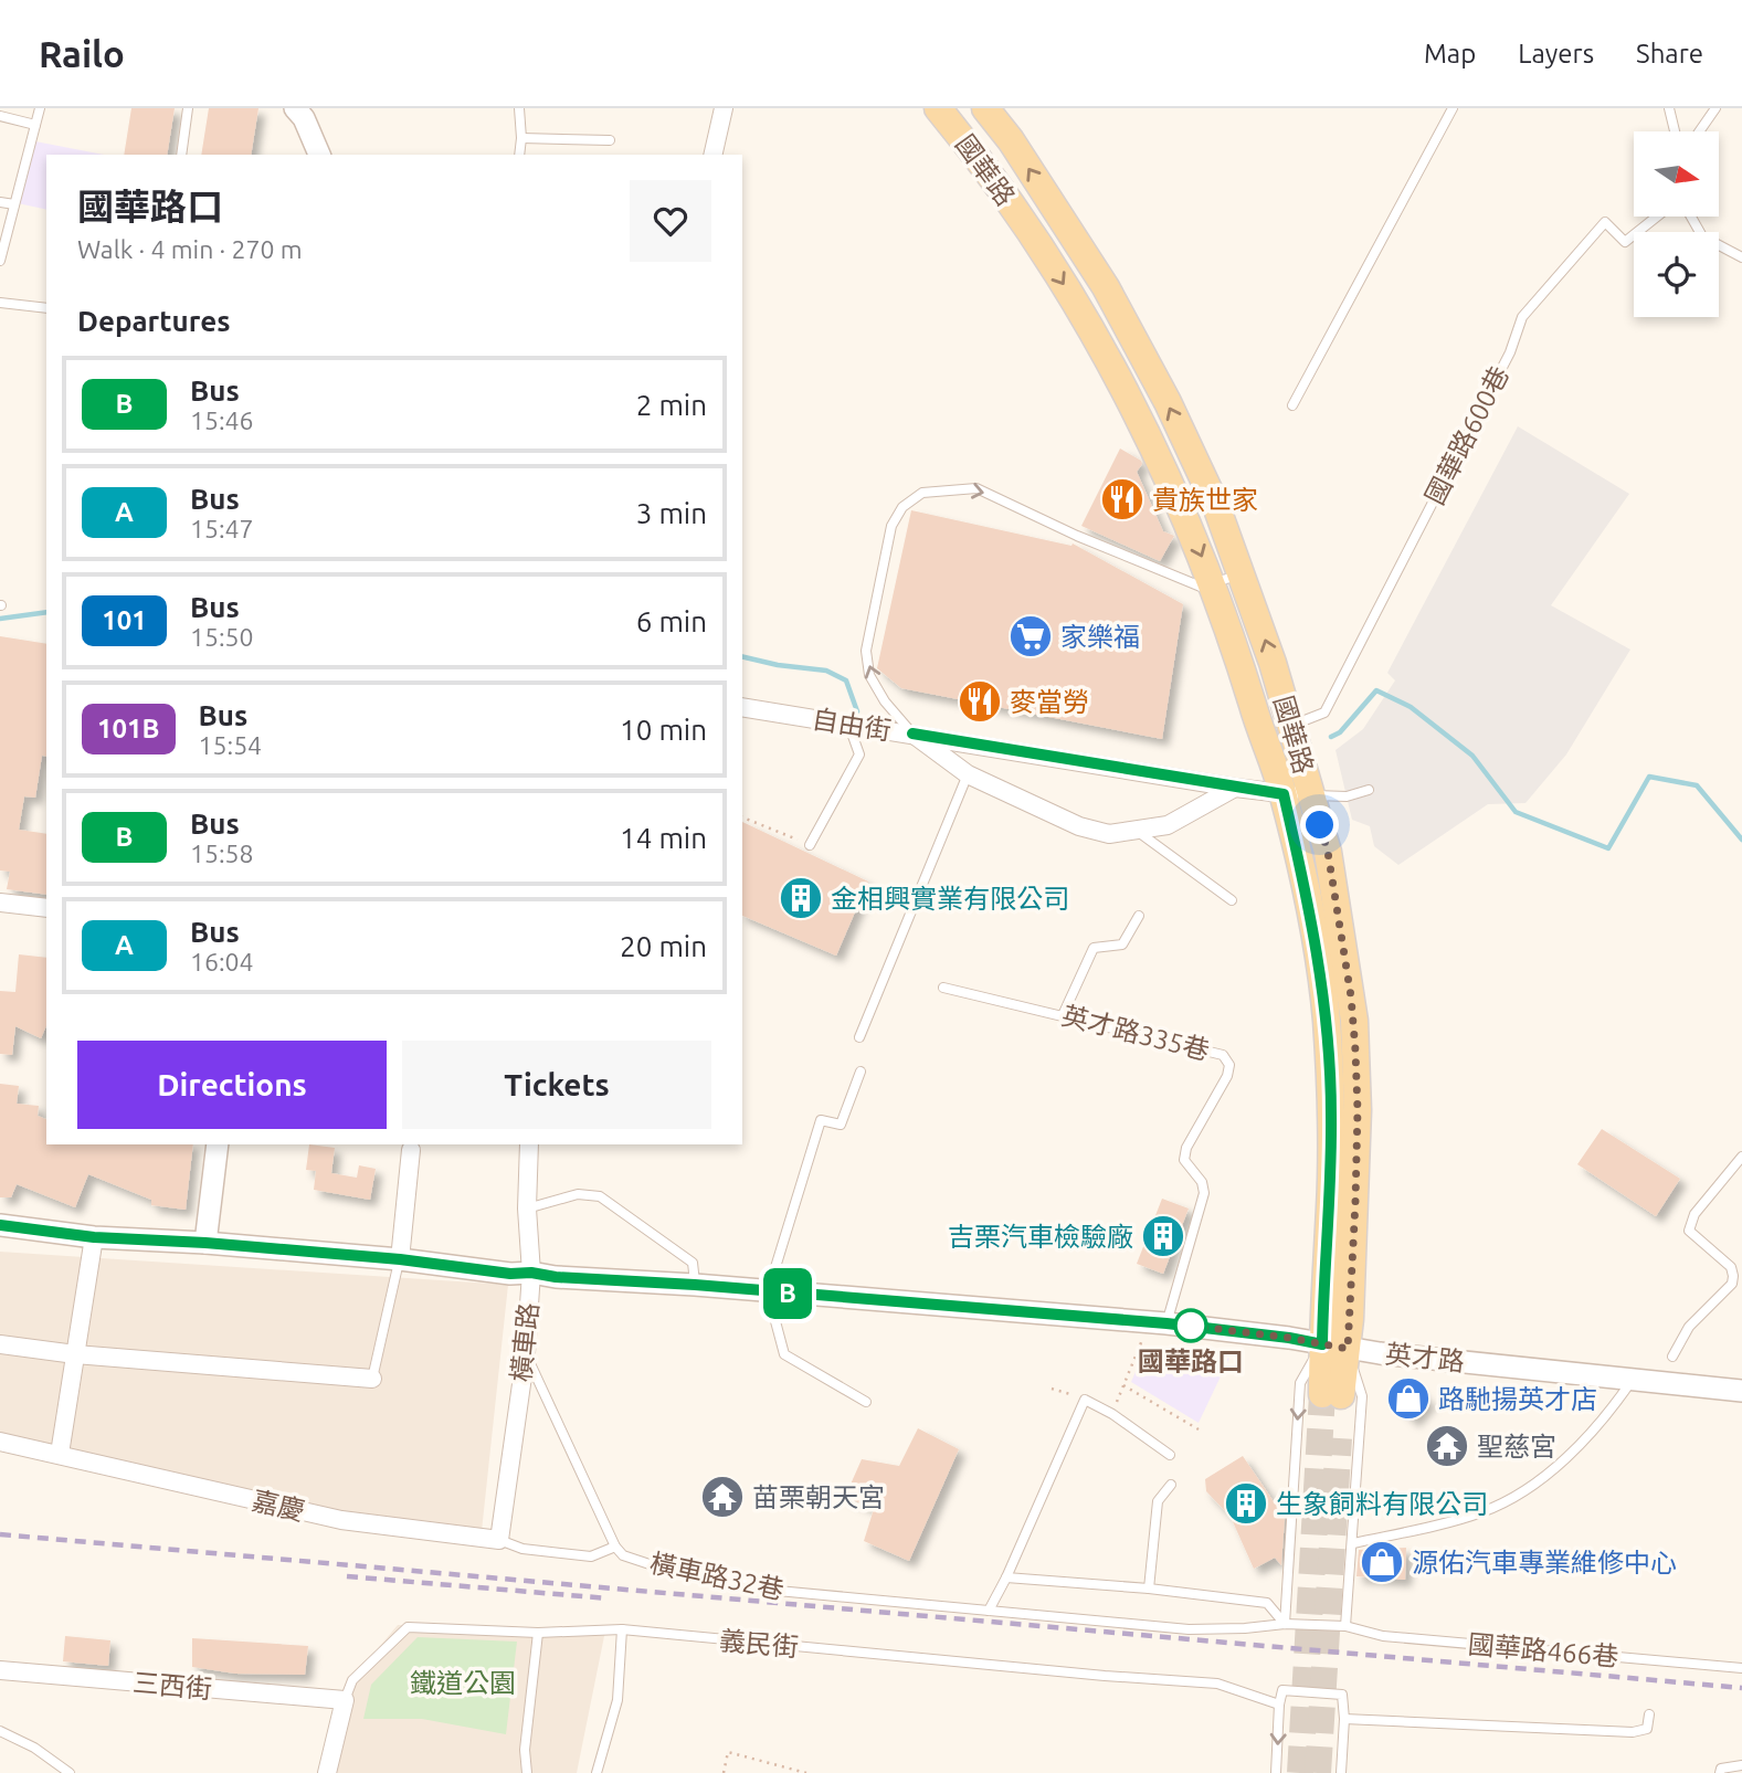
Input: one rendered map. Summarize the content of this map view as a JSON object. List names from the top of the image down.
{
  "streets": {
    "main road": ["國華路"],
    "street": [
      "自由街",
      "橫車路",
      "英才路",
      "嘉慶",
      "義民街",
      "三西街"
    ],
    "lane": [
      "國華路600巷",
      "英才路335巷",
      "橫車路32巷",
      "國華路466巷"
    ]
  },
  "crossings": [
    ["國華路", "國華路600巷"],
    ["國華路", "自由街"],
    ["國華路", "英才路"],
    ["英才路335巷", "英才路"],
    ["橫車路", "英才路"],
    ["橫車路", "嘉慶"],
    ["橫車路", "橫車路32巷"],
    ["橫車路32巷", "國華路466巷"],
    ["義民街", "三西街"]
  ],
  "parks": ["鐵道公園"],
  "places": {
    "restaurant": ["貴族世家", "麥當勞"],
    "supermarket": ["家樂福"],
    "building": ["金相興實業有限公司", "吉栗汽車檢驗廠", "生象飼料有限公司"],
    "other": ["國華路口"],
    "shop": ["路馳揚英才店", "源佑汽車專業維修中心"],
    "temple": ["聖慈宮", "苗栗朝天宮"]
  },
  "lines": ["bus line B"],
  "north": "right",
  "page": {
    "header": "Railo",
    "nav": ["Map", "Layers", "Share"],
    "on_map": "B",
    "heading": [
      ["國華路口", "Walk · 4 min · 270 m"],
      "Departures"
    ],
    "list": [
      {
        "mark": "B",
        "name": "Bus",
        "note": "15:46",
        "value": "2 min"
      },
      {
        "mark": "A",
        "name": "Bus",
        "note": "15:47",
        "value": "3 min"
      },
      {
        "mark": "101",
        "name": "Bus",
        "note": "15:50",
        "value": "6 min"
      },
      {
        "mark": "101B",
        "name": "Bus",
        "note": "15:54",
        "value": "10 min"
      },
      {
        "mark": "B",
        "name": "Bus",
        "note": "15:58",
        "value": "14 min"
      },
      {
        "mark": "A",
        "name": "Bus",
        "note": "16:04",
        "value": "20 min"
      }
    ],
    "buttons": ["Directions", "Tickets"]
  }
}
